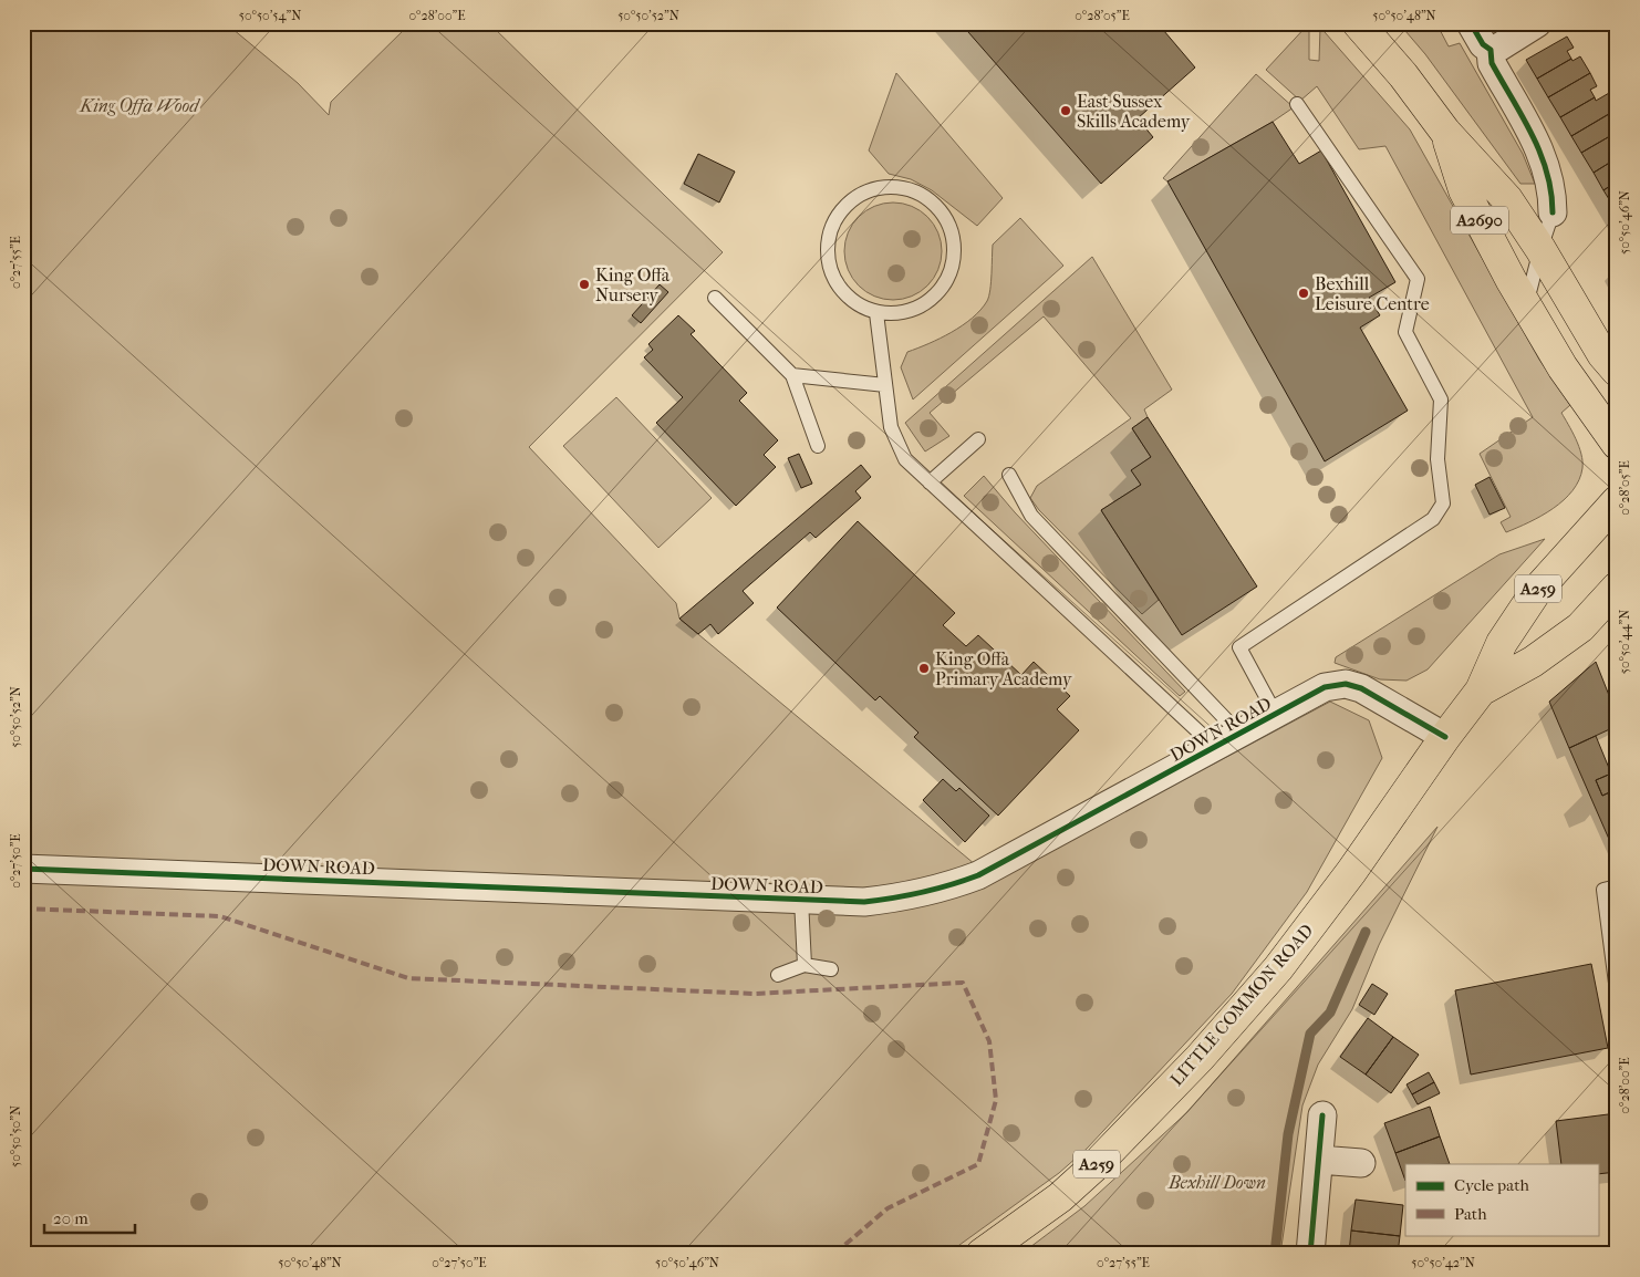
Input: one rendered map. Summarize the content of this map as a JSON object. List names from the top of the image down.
{
  "streets": {
    "main road": ["A2690", "A259", "LITTLE COMMON ROAD"],
    "street": ["DOWN ROAD"]
  },
  "crossings": [
    ["DOWN ROAD", "LITTLE COMMON ROAD"]
  ],
  "parks": ["King Offa Wood", "Bexhill Down"],
  "places": [
    "East Sussex Skills Academy",
    "King Offa Nursery",
    "Bexhill Leisure Centre",
    "King Offa Primary Academy"
  ],
  "legend": ["Cycle path", "Path"],
  "scale_bar": "20 m",
  "coordinates": [
    "50°50'54\"N",
    "0°28'00\"E",
    "50°50'52\"N",
    "0°28'05\"E",
    "50°50'48\"N",
    "50°50'46\"N",
    "0°27'55\"E",
    "50°50'44\"N",
    "0°27'50\"E",
    "50°50'50\"N",
    "50°50'42\"N"
  ]
}
